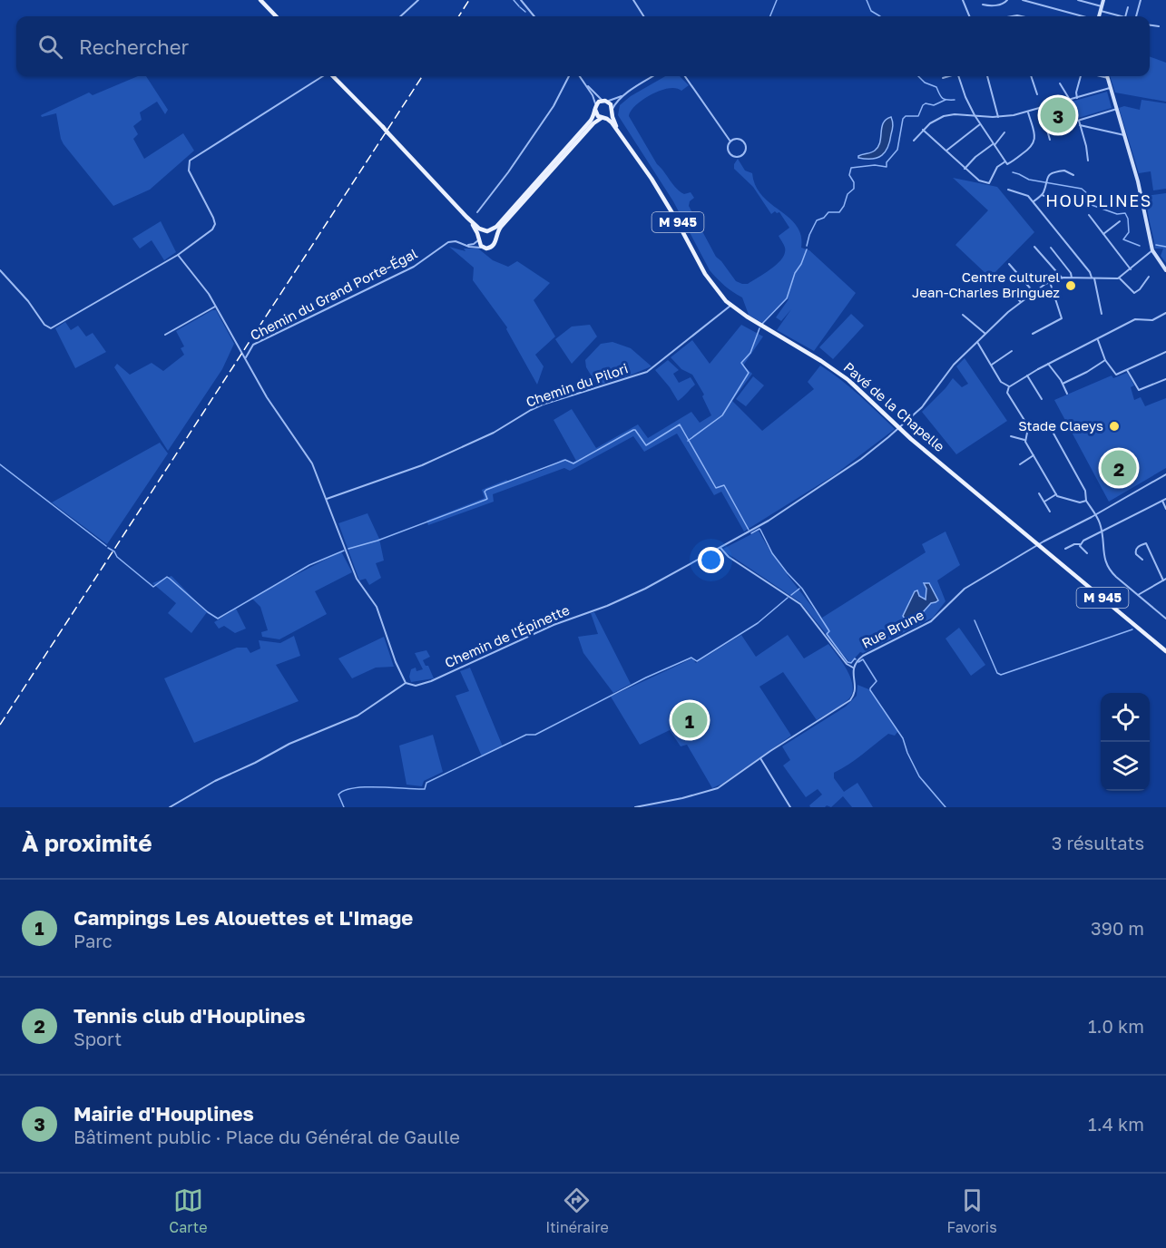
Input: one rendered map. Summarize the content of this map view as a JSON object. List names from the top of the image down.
{
  "streets": {
    "main road": ["M 945", "Pavé de la Chapelle"],
    "street": [
      "Chemin du Grand Porte-Égal",
      "Chemin du Pilori",
      "Rue Brune",
      "Chemin de l'Épinette"
    ]
  },
  "crossings": [
    ["Chemin du Pilori", "Pavé de la Chapelle"],
    ["Pavé de la Chapelle", "Rue Brune"],
    ["Pavé de la Chapelle", "Chemin de l'Épinette"]
  ],
  "districts": ["HOUPLINES"],
  "places": ["Centre culturel Jean-Charles Bringuez", "Stade Claeys"],
  "page": {
    "search": "Rechercher",
    "pins": ["3", "2", "1"],
    "heading": ["À proximité", "3 résultats"],
    "list": [
      {
        "mark": "1",
        "name": "Campings Les Alouettes et L'Image",
        "note": "Parc",
        "value": "390 m"
      },
      {
        "mark": "2",
        "name": "Tennis club d'Houplines",
        "note": "Sport",
        "value": "1.0 km"
      },
      {
        "mark": "3",
        "name": "Mairie d'Houplines",
        "note": "Bâtiment public · Place du Général de Gaulle",
        "value": "1.4 km"
      }
    ],
    "nav": ["Carte", "Itinéraire", "Favoris"]
  }
}
